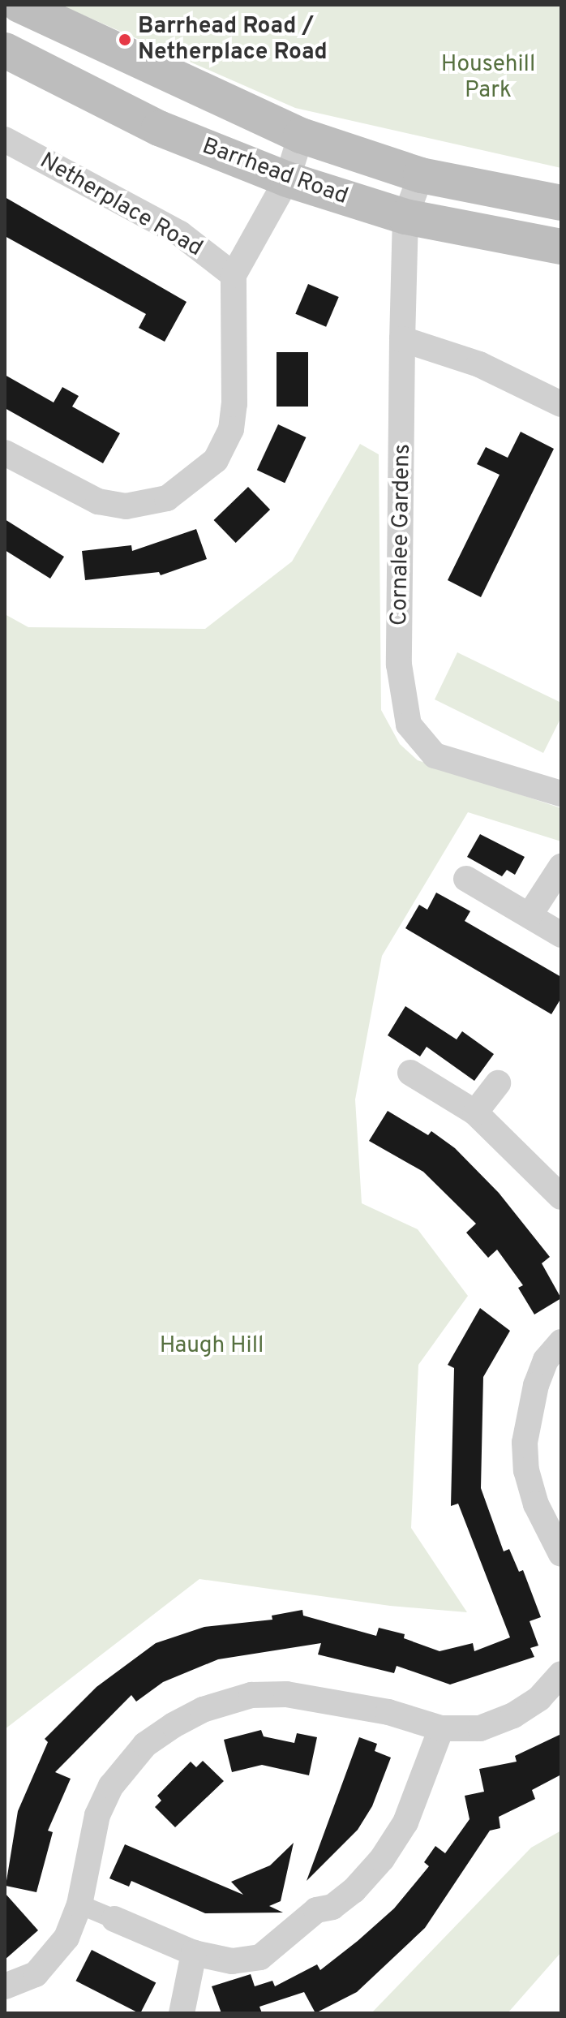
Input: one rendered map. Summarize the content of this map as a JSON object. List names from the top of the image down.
{
  "streets": {
    "main road": ["Barrhead Road"],
    "street": ["Netherplace Road", "Cornalee Gardens"]
  },
  "crossings": [
    ["Barrhead Road", "Cornalee Gardens"]
  ],
  "parks": ["Househill Park", "Haugh Hill"],
  "places": ["Barrhead Road / Netherplace Road"]
}
